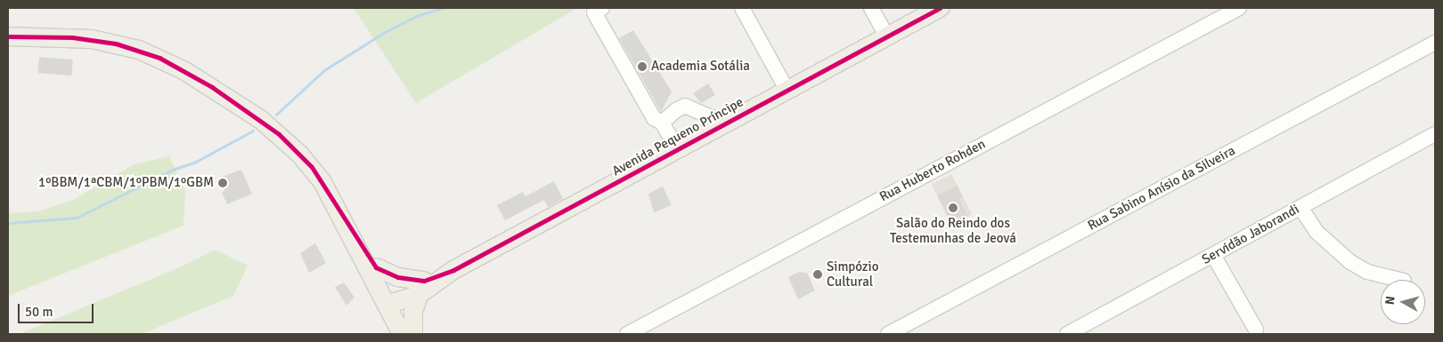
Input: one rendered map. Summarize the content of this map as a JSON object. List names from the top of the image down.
{
  "streets": {
    "main road": ["Avenida Pequeno Príncipe"],
    "street": ["Rua Huberto Rohden", "Rua Sabino Anísio da Silveira", "Servidão Jaborandi"]
  },
  "places": [
    "Academia Sotália",
    "1ºBBM/1ªCBM/1ºPBM/1ºGBM",
    "Salão do Reindo dos Testemunhas de Jeová",
    "Simpózio Cultural"
  ],
  "scale_bar": "50 m",
  "north": "left"
}
